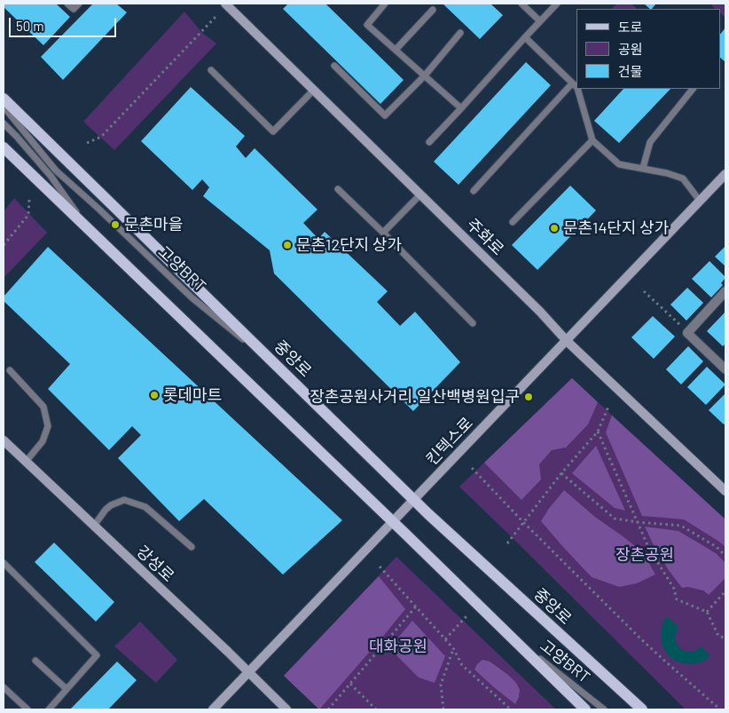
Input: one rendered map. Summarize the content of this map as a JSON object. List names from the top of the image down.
{
  "streets": {
    "main road": ["중앙로"],
    "street": ["주화로", "킨텍스로", "강성로"],
    "lane": ["고양BRT"]
  },
  "crossings": [
    ["주화로", "킨텍스로"],
    ["고양BRT", "중앙로"],
    ["중앙로", "킨텍스로"],
    ["킨텍스로", "강성로"]
  ],
  "parks": ["장촌공원", "대화공원"],
  "places": [
    "문촌마을",
    "문촌14단지 상가",
    "문촌12단지 상가",
    "롯데마트",
    "장촌공원사거리.일산백병원입구"
  ],
  "legend": ["도로", "공원", "건물"],
  "scale_bar": "50 m"
}
